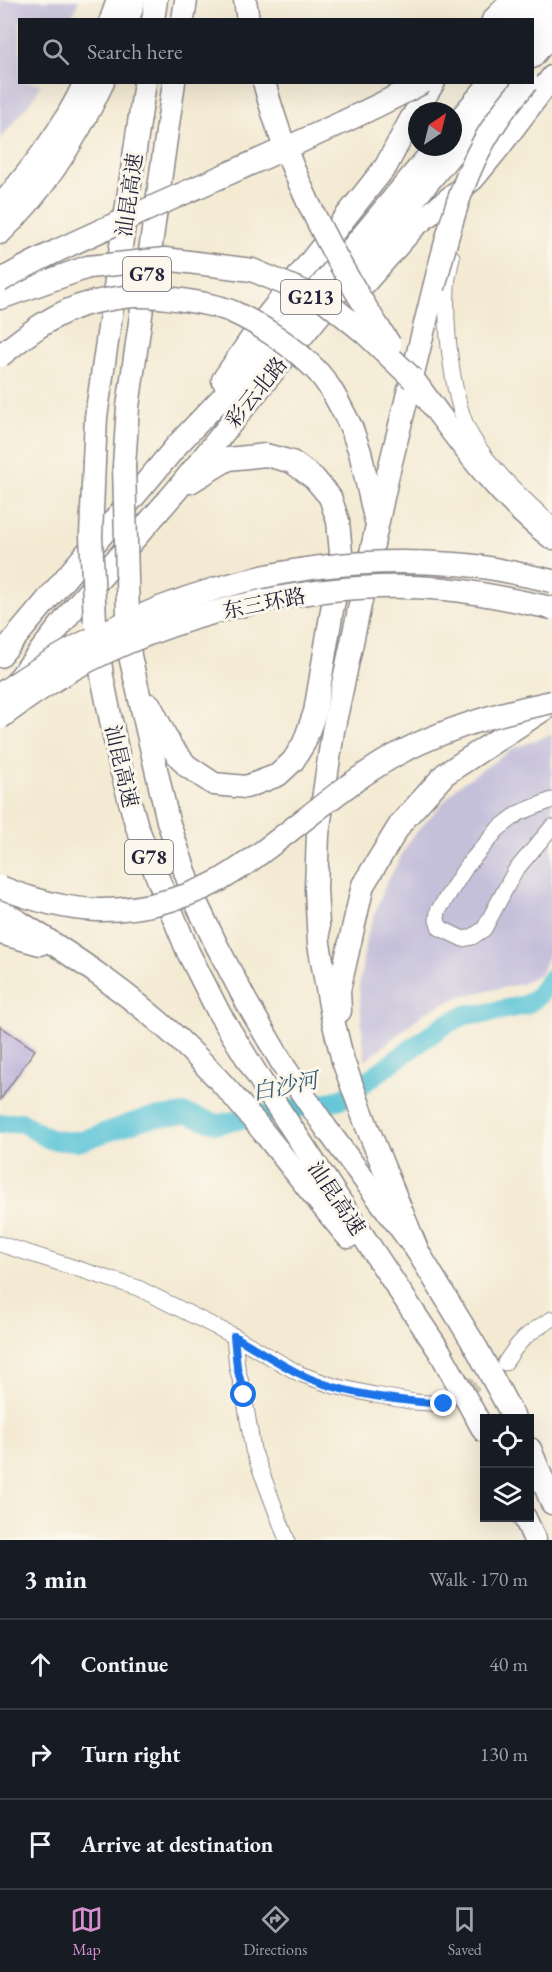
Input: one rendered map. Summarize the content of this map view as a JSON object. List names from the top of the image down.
{
  "streets": {
    "highway": [
      "汕昆高速",
      "G78",
      "G213",
      "彩云北路",
      "东三环路"
    ]
  },
  "water": ["白沙河"],
  "north": "top right",
  "page": {
    "search": "Search here",
    "heading": ["3 min", "Walk · 170 m"],
    "list": [
      ["Continue", "40 m"],
      ["Turn right", "130 m"],
      "Arrive at destination"
    ],
    "nav": ["Map", "Directions", "Saved"]
  }
}
